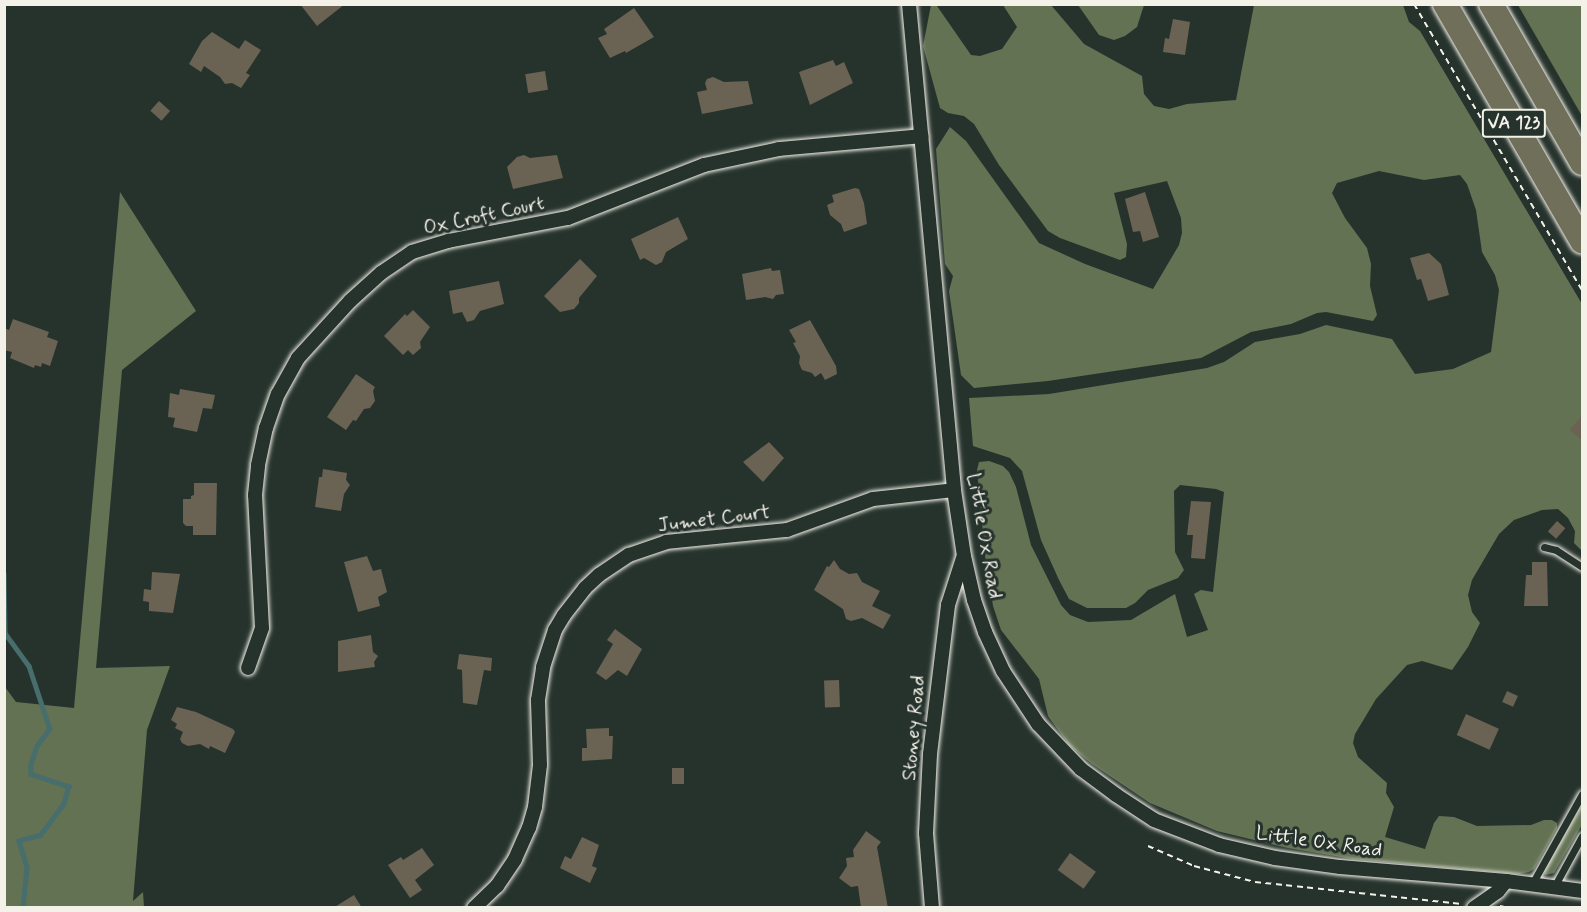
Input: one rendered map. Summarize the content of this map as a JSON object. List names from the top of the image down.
{
  "streets": {
    "highway": ["VA 123"],
    "street": [
      "Ox Croft Court",
      "Jumet Court",
      "Little Ox Road",
      "Stoney Road"
    ]
  },
  "crossings": [
    ["Ox Croft Court", "Little Ox Road"],
    ["Jumet Court", "Little Ox Road"],
    ["Little Ox Road", "Stoney Road"]
  ]
}
